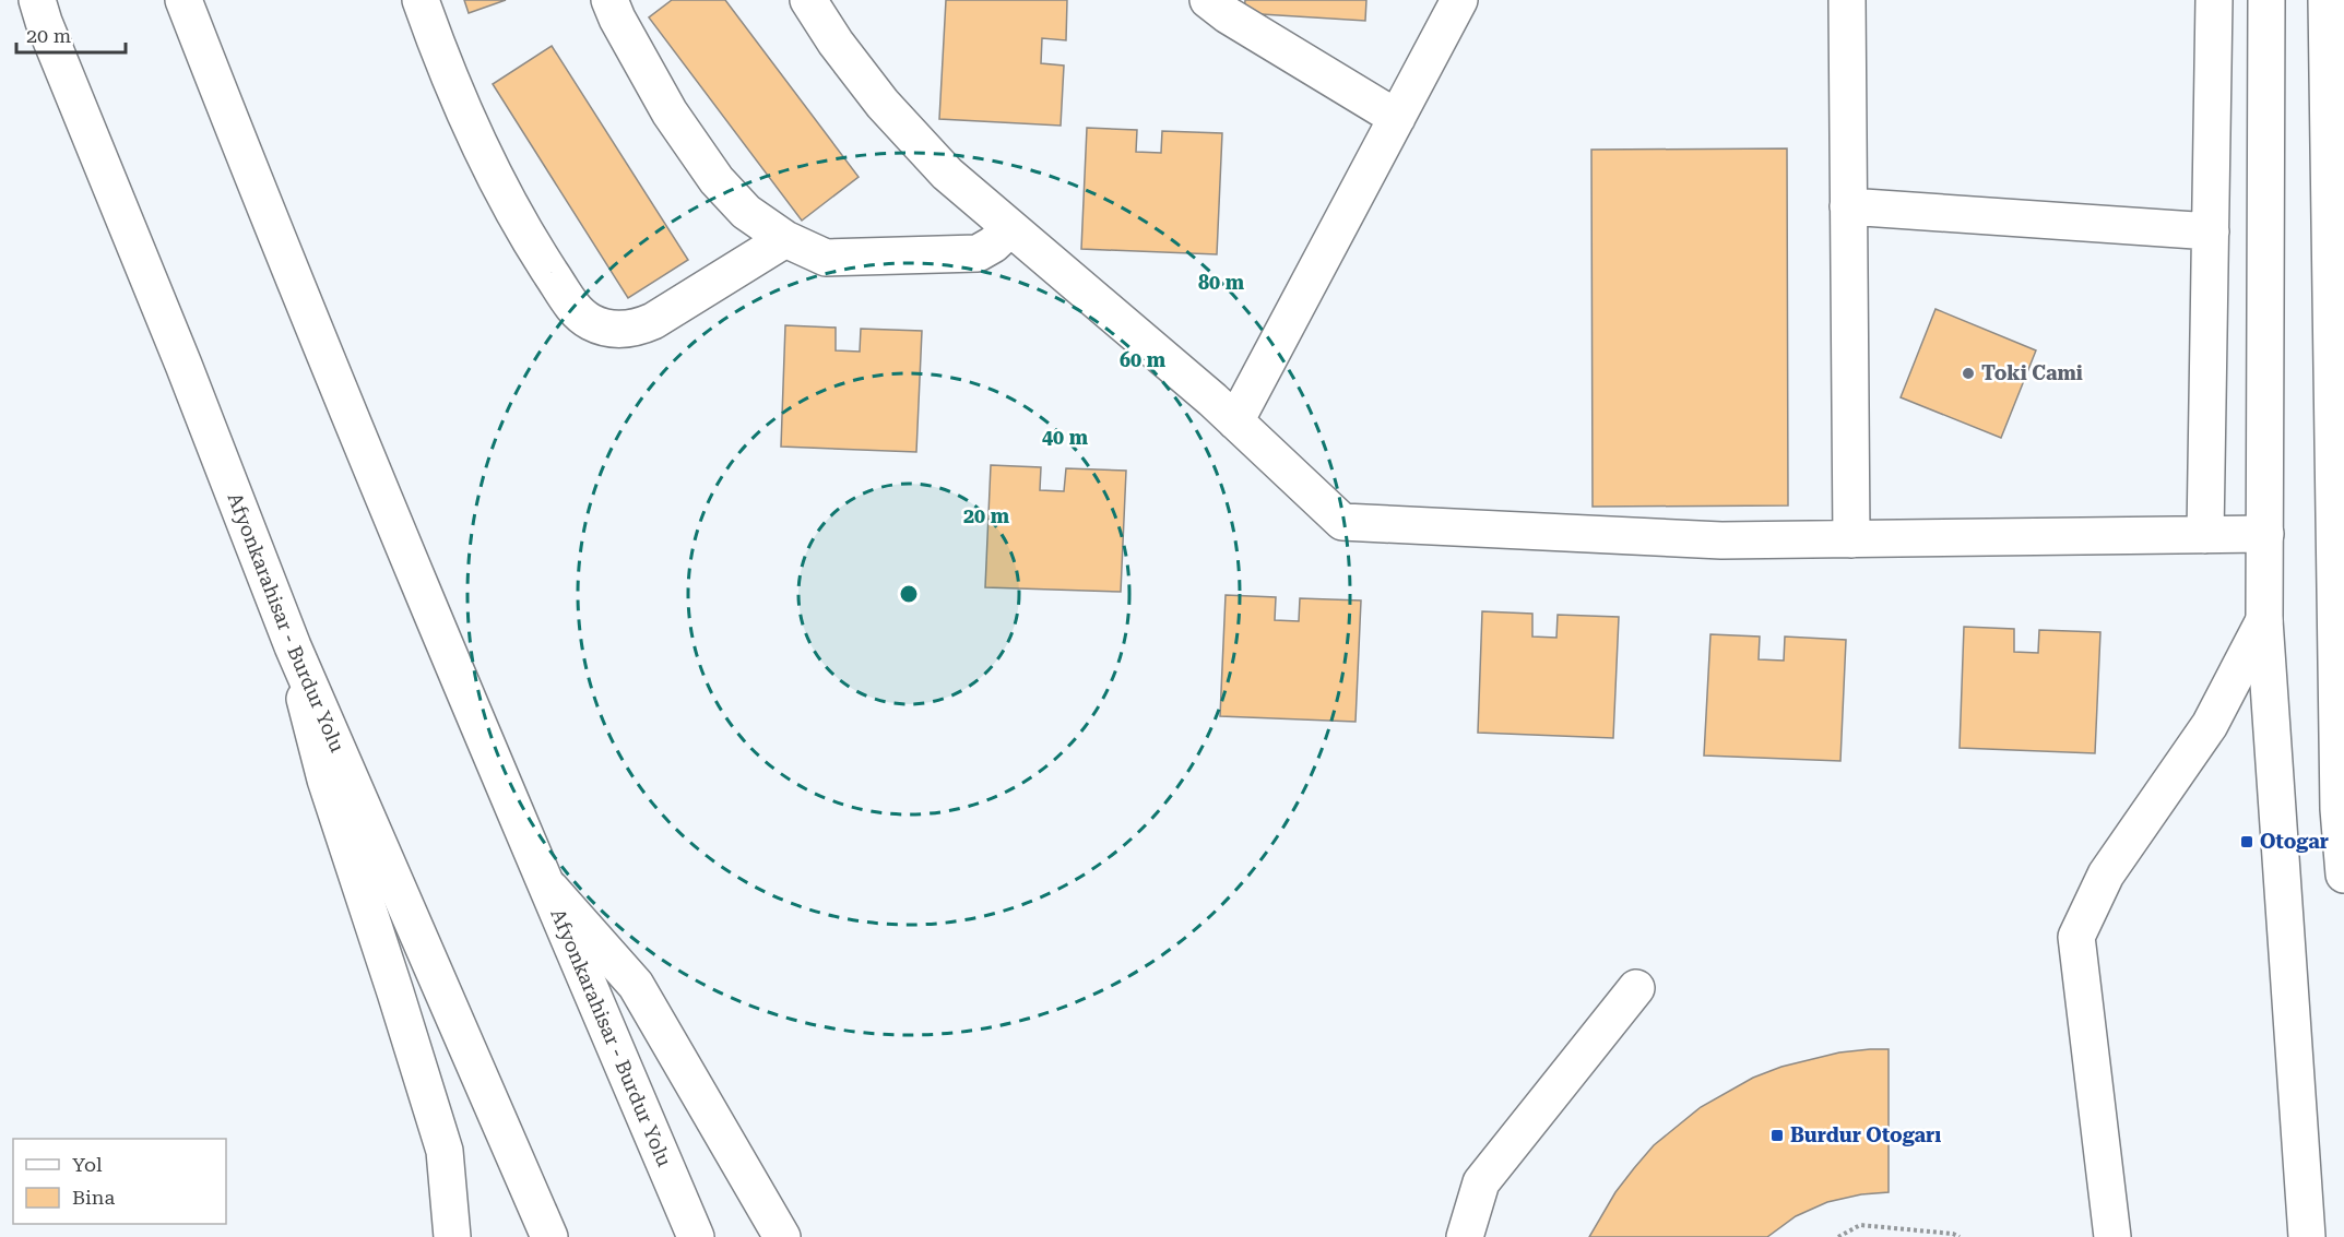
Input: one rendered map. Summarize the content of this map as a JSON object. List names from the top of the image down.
{
  "streets": {
    "main road": ["Afyonkarahisar - Burdur Yolu"]
  },
  "places": {
    "other": ["Toki Cami"],
    "transit": ["Otogar", "Burdur Otogarı"]
  },
  "legend": ["Yol", "Bina"],
  "scale_bar": "20 m",
  "rings": [
    "80 m",
    "60 m",
    "40 m",
    "20 m"
  ]
}
